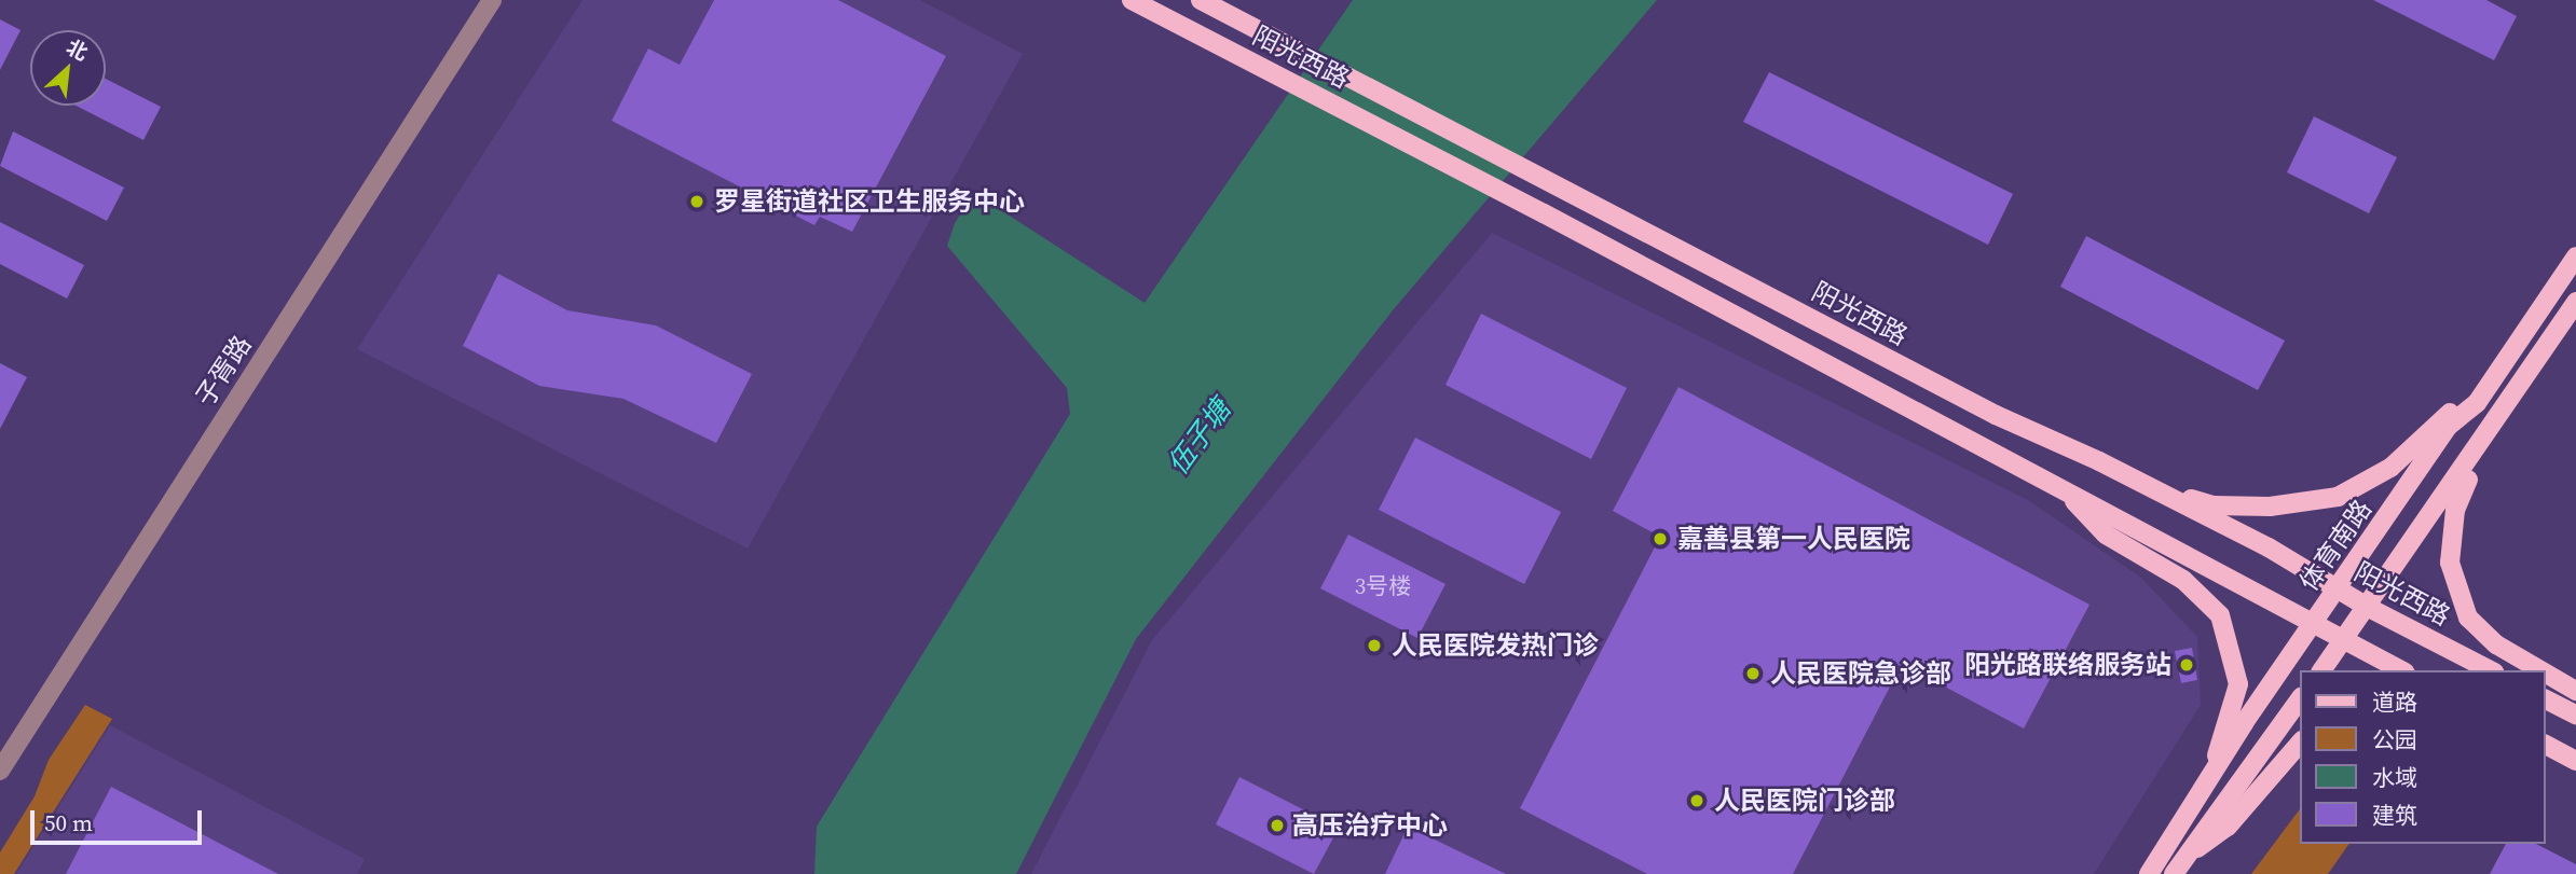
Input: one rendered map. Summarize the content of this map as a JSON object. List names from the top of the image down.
{
  "streets": {
    "main road": ["阳光西路", "体育南路"],
    "street": ["子胥路"]
  },
  "crossings": [
    ["阳光西路", "体育南路"]
  ],
  "water": ["伍子塘"],
  "places": [
    "罗星街道社区卫生服务中心",
    "嘉善县第一人民医院",
    "人民医院发热门诊",
    "阳光路联络服务站",
    "人民医院急诊部",
    "人民医院门诊部",
    "高压治疗中心"
  ],
  "house_numbers": ["3号楼"],
  "legend": [
    "道路",
    "公园",
    "水域",
    "建筑"
  ],
  "scale_bar": "50 m",
  "north": "top right"
}
